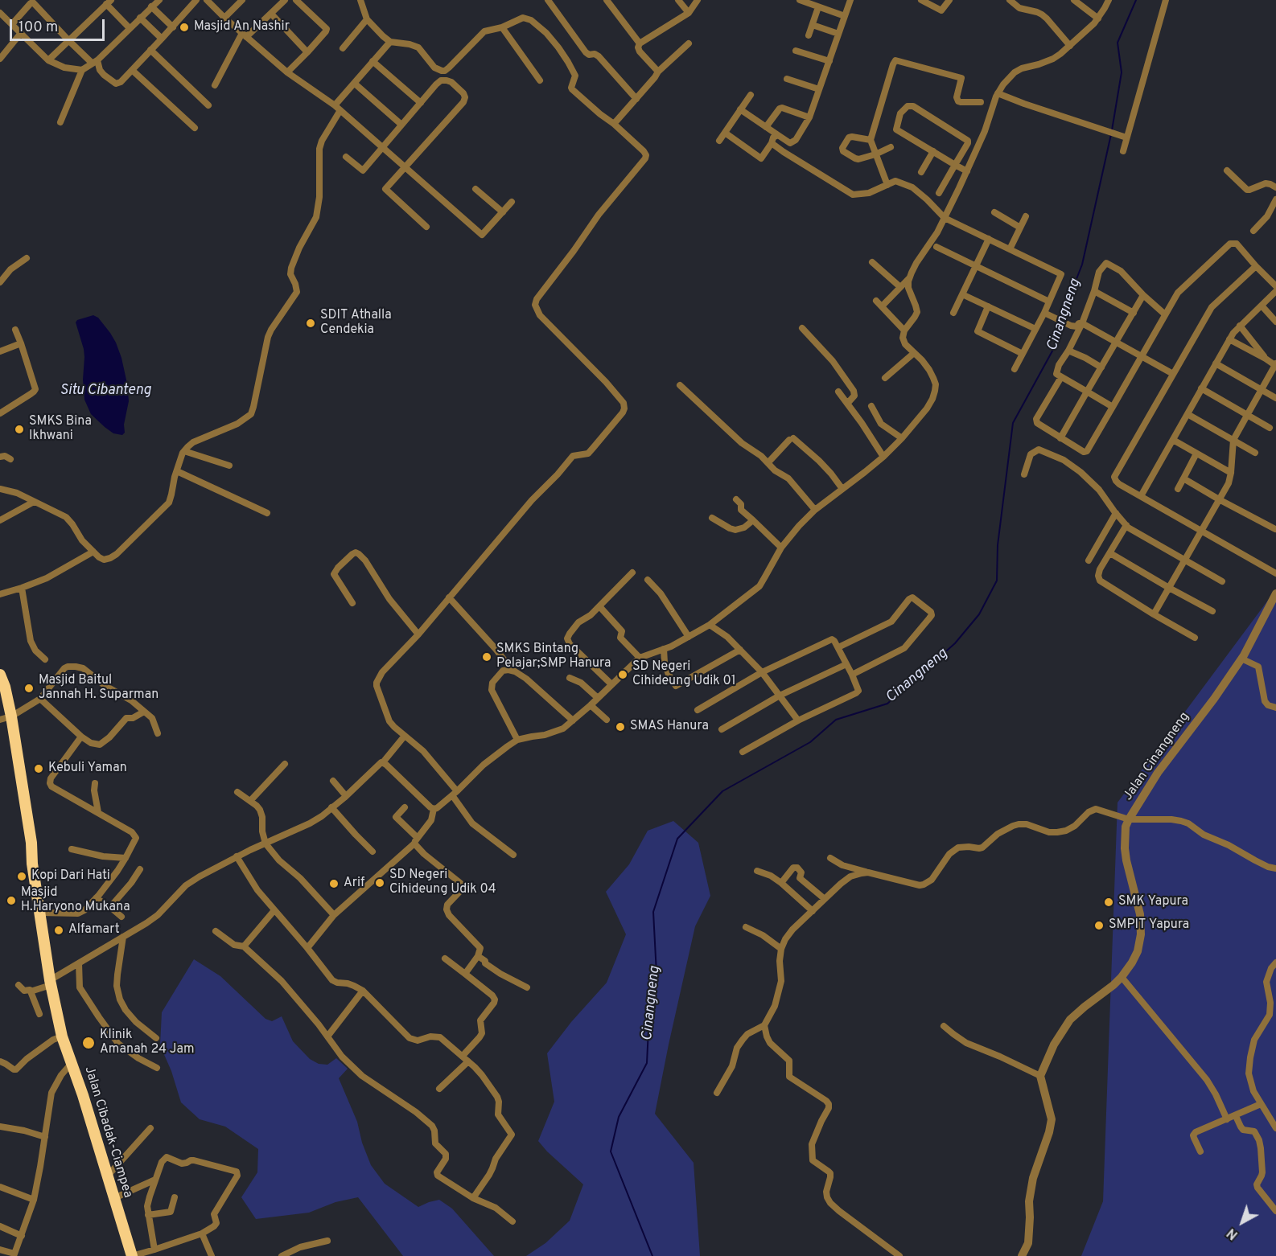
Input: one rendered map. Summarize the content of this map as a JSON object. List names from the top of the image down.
{
  "streets": {
    "highway": ["Jalan Cibadak-Ciampea"],
    "street": ["Jalan Cinangneng"]
  },
  "water": ["Cinangneng", "Situ Cibanteng"],
  "places": [
    "Masjid An Nashir",
    "SDIT Athalla Cendekia",
    "SMKS Bina Ikhwani",
    "SMKS Bintang Pelajar;SMP Hanura",
    "SD Negeri Cihideung Udik 01",
    "Masjid Baitul Jannah H. Suparman",
    "SMAS Hanura",
    "Kebuli Yaman",
    "Kopi Dari Hati",
    "SD Negeri Cihideung Udik 04",
    "Arif",
    "Masjid H.Haryono Mukana",
    "SMK Yapura",
    "SMPIT Yapura",
    "Alfamart",
    "Klinik Amanah 24 Jam"
  ],
  "scale_bar": "100 m",
  "north": "bottom left"
}
